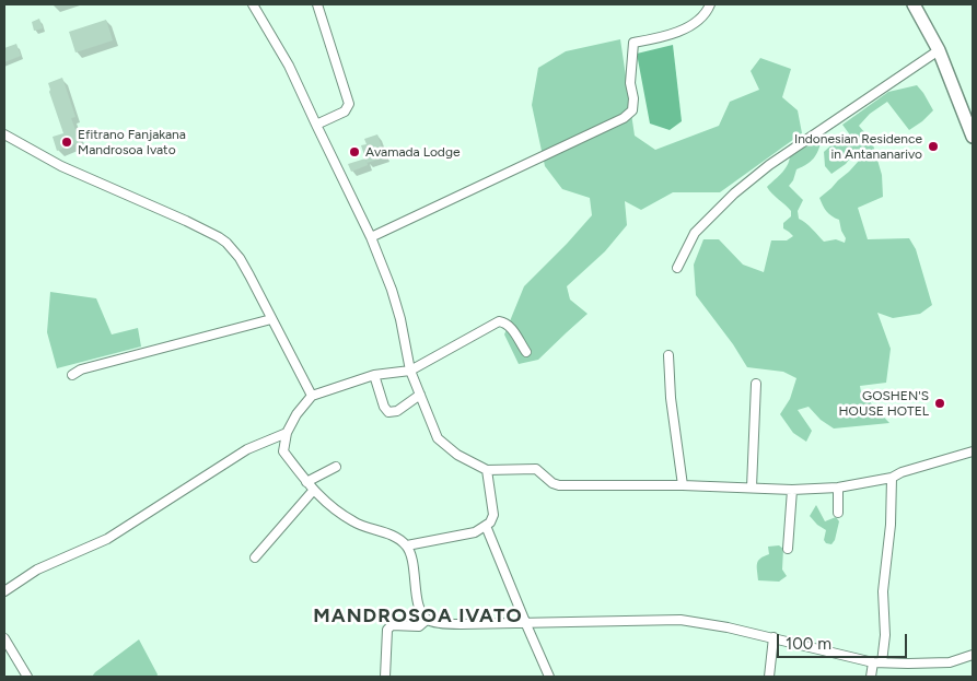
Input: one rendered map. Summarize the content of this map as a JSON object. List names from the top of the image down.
{
  "districts": ["MANDROSOA IVATO"],
  "places": [
    "Efitrano Fanjakana Mandrosoa Ivato",
    "Indonesian Residence in Antananarivo",
    "Avamada Lodge",
    "GOSHEN'S HOUSE HOTEL"
  ],
  "scale_bar": "100 m"
}
